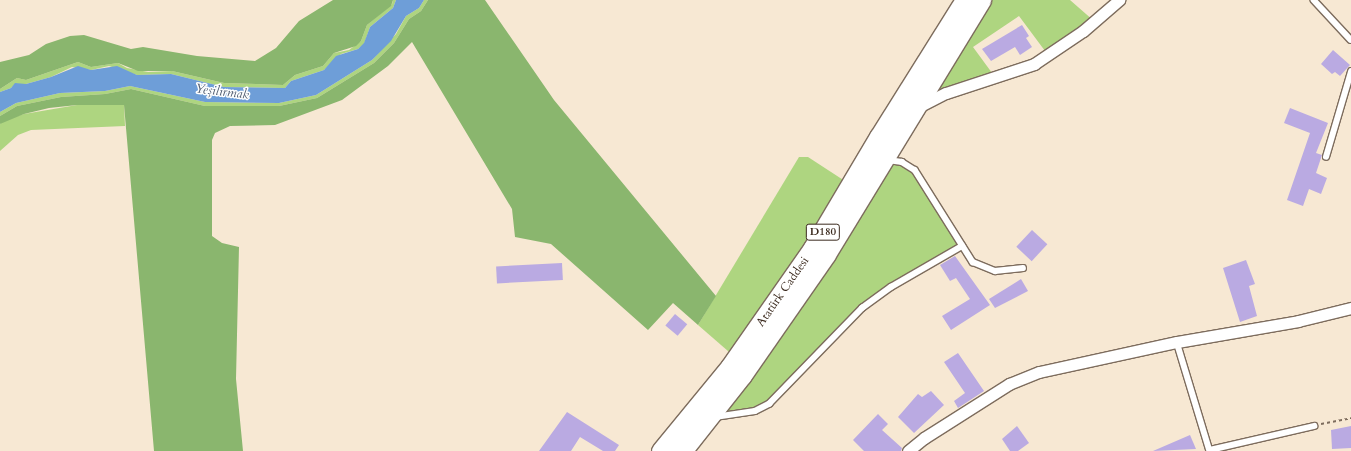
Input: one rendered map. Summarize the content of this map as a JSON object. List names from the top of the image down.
{
  "streets": {
    "highway": ["D180", "Atatürk Caddesi"]
  },
  "water": ["Yeşilırmak"]
}
